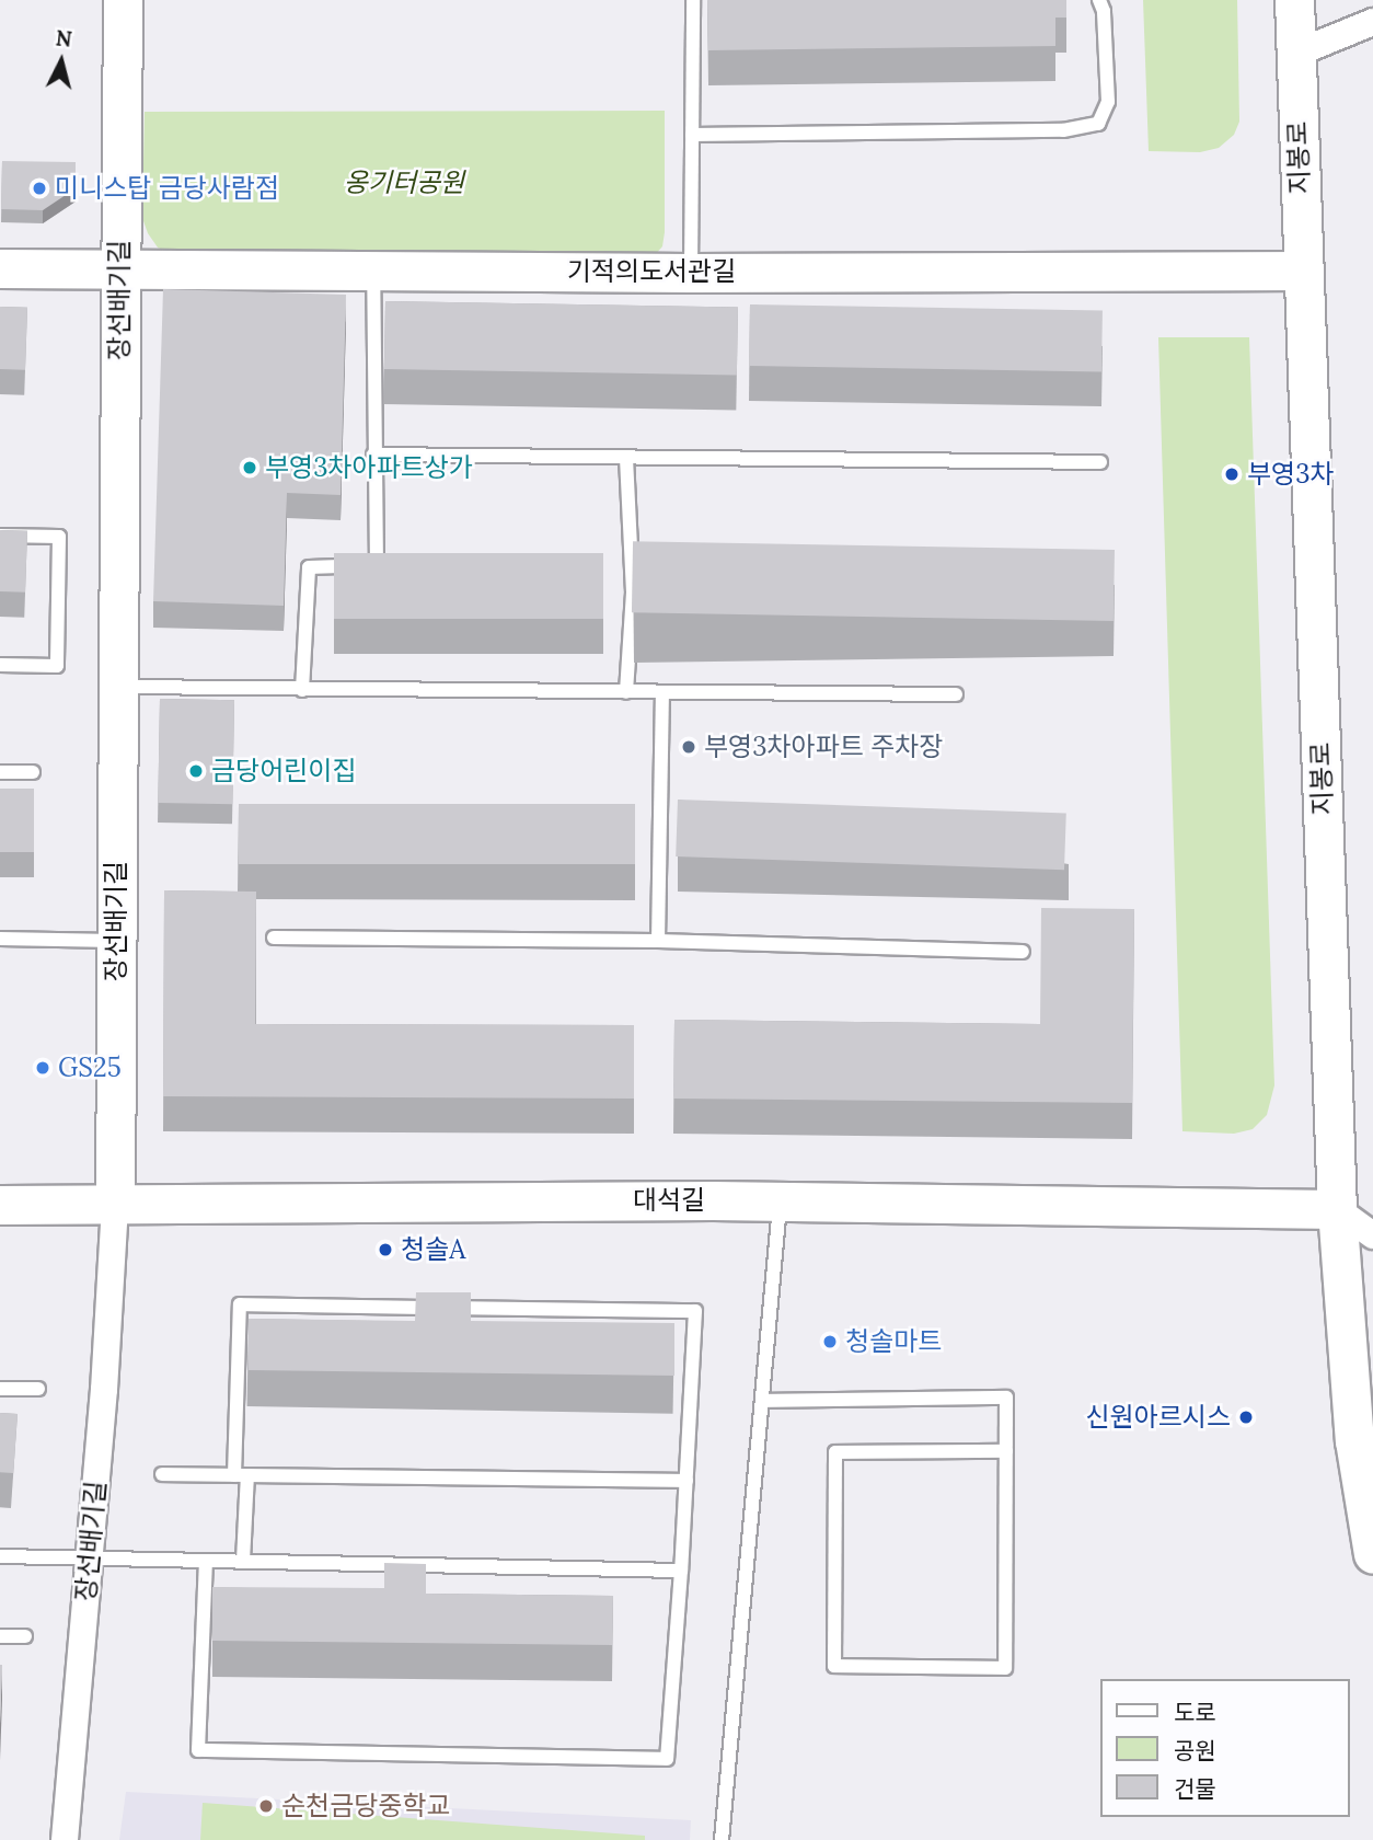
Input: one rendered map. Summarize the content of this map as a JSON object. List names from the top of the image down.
{
  "streets": {
    "main road": [
      "지봉로",
      "기적의도서관길",
      "장선배기길",
      "대석길"
    ]
  },
  "crossings": [
    ["지봉로", "기적의도서관길"],
    ["지봉로", "대석길"],
    ["기적의도서관길", "장선배기길"],
    ["장선배기길", "대석길"]
  ],
  "parks": ["옹기터공원"],
  "places": [
    "미니스탑 금당사람점",
    "부영3차아파트상가",
    "부영3차",
    "부영3차아파트 주차장",
    "금당어린이집",
    "GS25",
    "청솔A",
    "청솔마트",
    "신원아르시스",
    "순천금당중학교"
  ],
  "legend": ["도로", "공원", "건물"],
  "north": "top"
}
